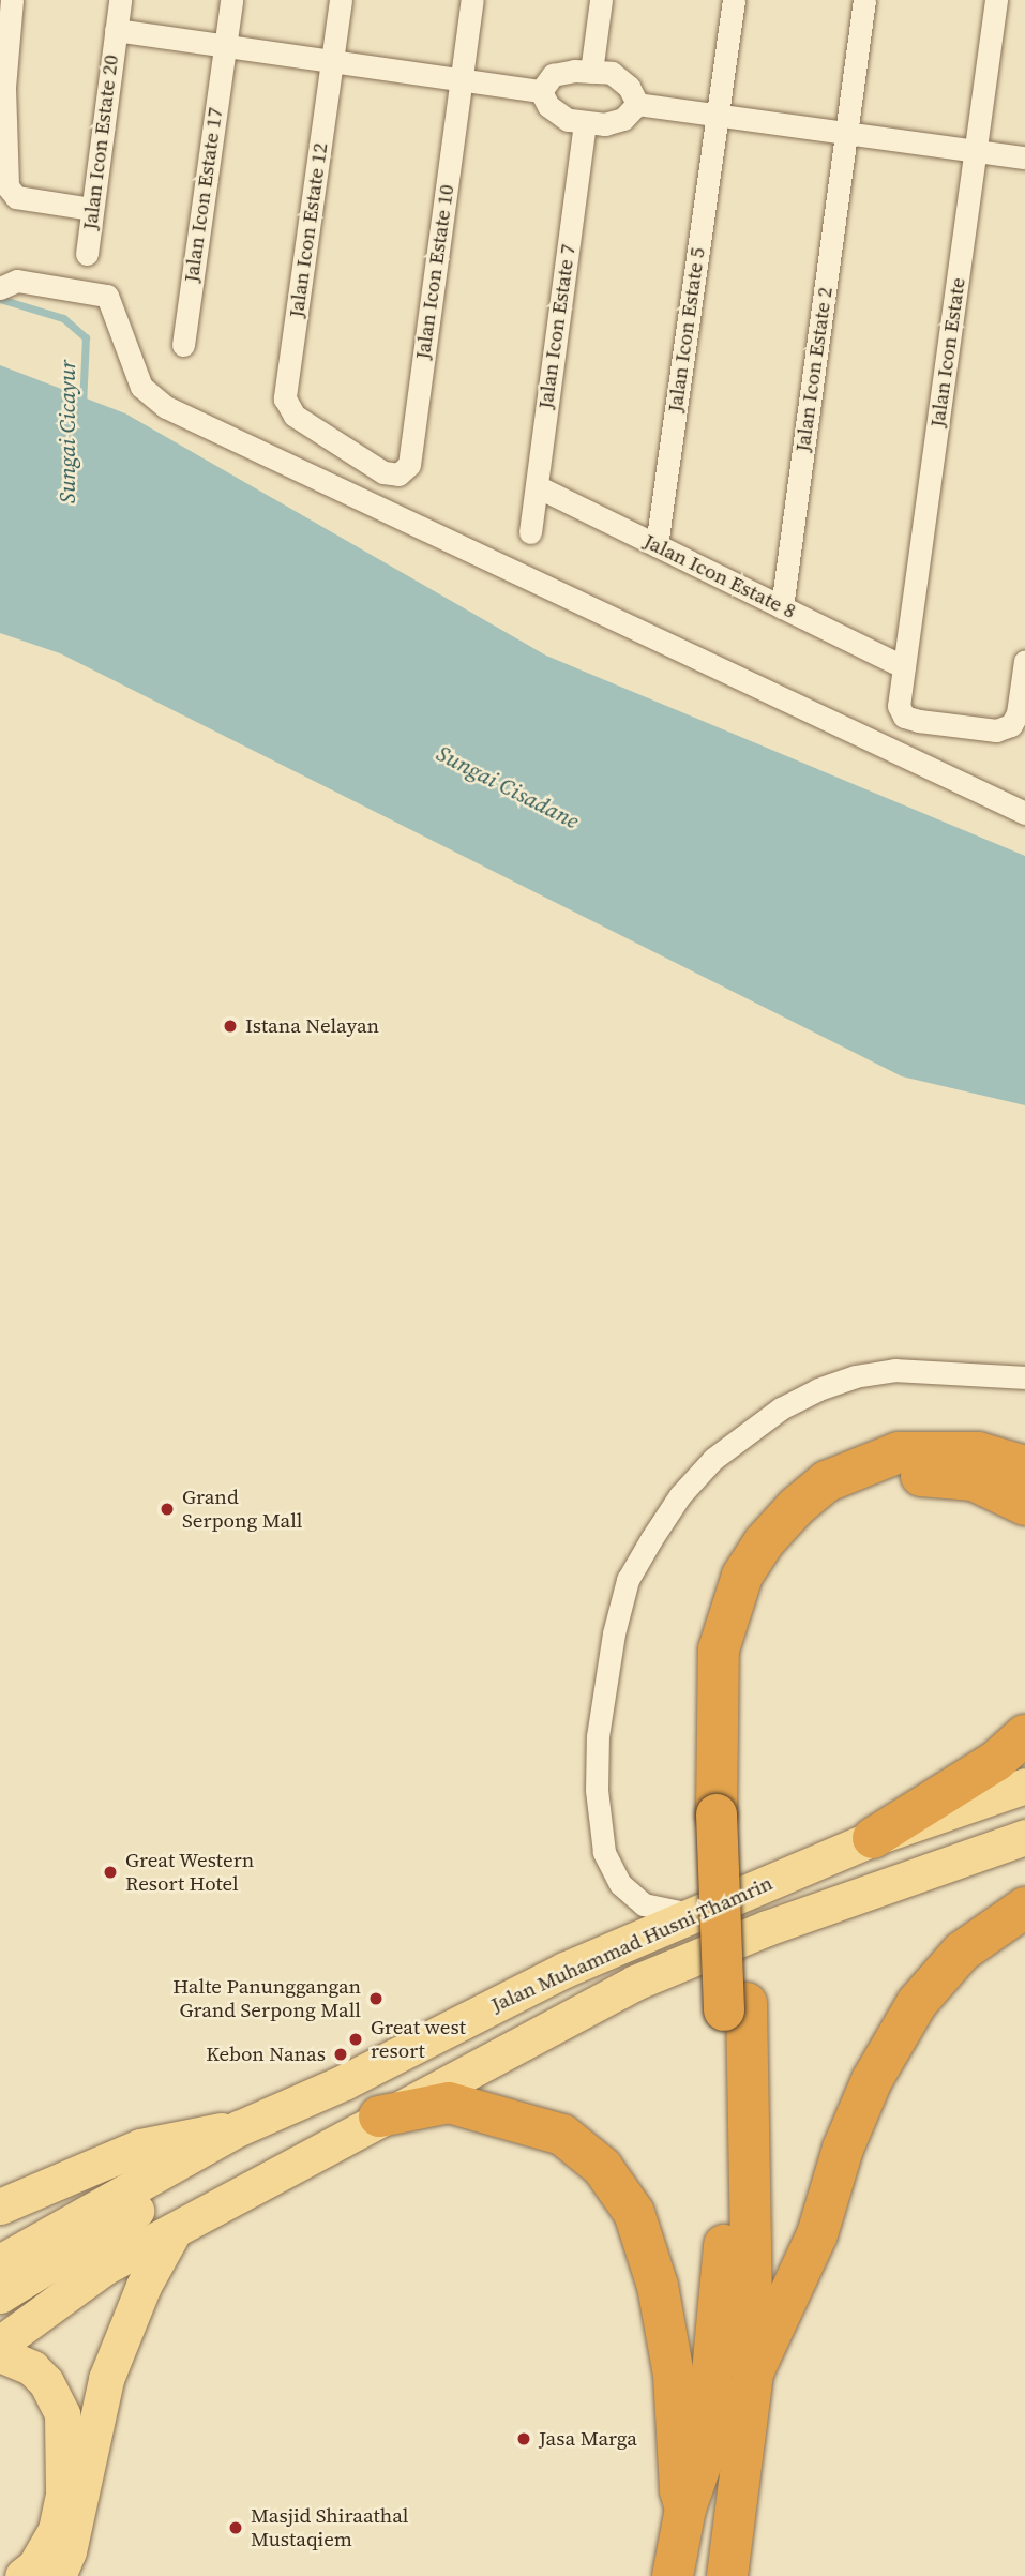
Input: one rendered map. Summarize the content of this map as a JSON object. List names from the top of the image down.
{
  "streets": {
    "main road": ["Jalan Muhammad Husni Thamrin"],
    "street": [
      "Jalan Icon Estate 20",
      "Jalan Icon Estate 17",
      "Jalan Icon Estate 12",
      "Jalan Icon Estate 10",
      "Jalan Icon Estate 7",
      "Jalan Icon Estate 5",
      "Jalan Icon Estate",
      "Jalan Icon Estate 2",
      "Jalan Icon Estate 8"
    ]
  },
  "crossings": [
    ["Jalan Icon Estate 12", "Jalan Icon Estate 10"],
    ["Jalan Icon Estate 7", "Jalan Icon Estate 8"],
    ["Jalan Icon Estate 5", "Jalan Icon Estate 8"],
    ["Jalan Icon Estate", "Jalan Icon Estate 8"],
    ["Jalan Icon Estate 2", "Jalan Icon Estate 8"]
  ],
  "water": ["Sungai Cicayur", "Sungai Cisadane"],
  "places": [
    "Istana Nelayan",
    "Grand Serpong Mall",
    "Great Western Resort Hotel",
    "Halte Panunggangan Grand Serpong Mall",
    "Great west resort",
    "Kebon Nanas",
    "Jasa Marga",
    "Masjid Shiraathal Mustaqiem"
  ]
}
